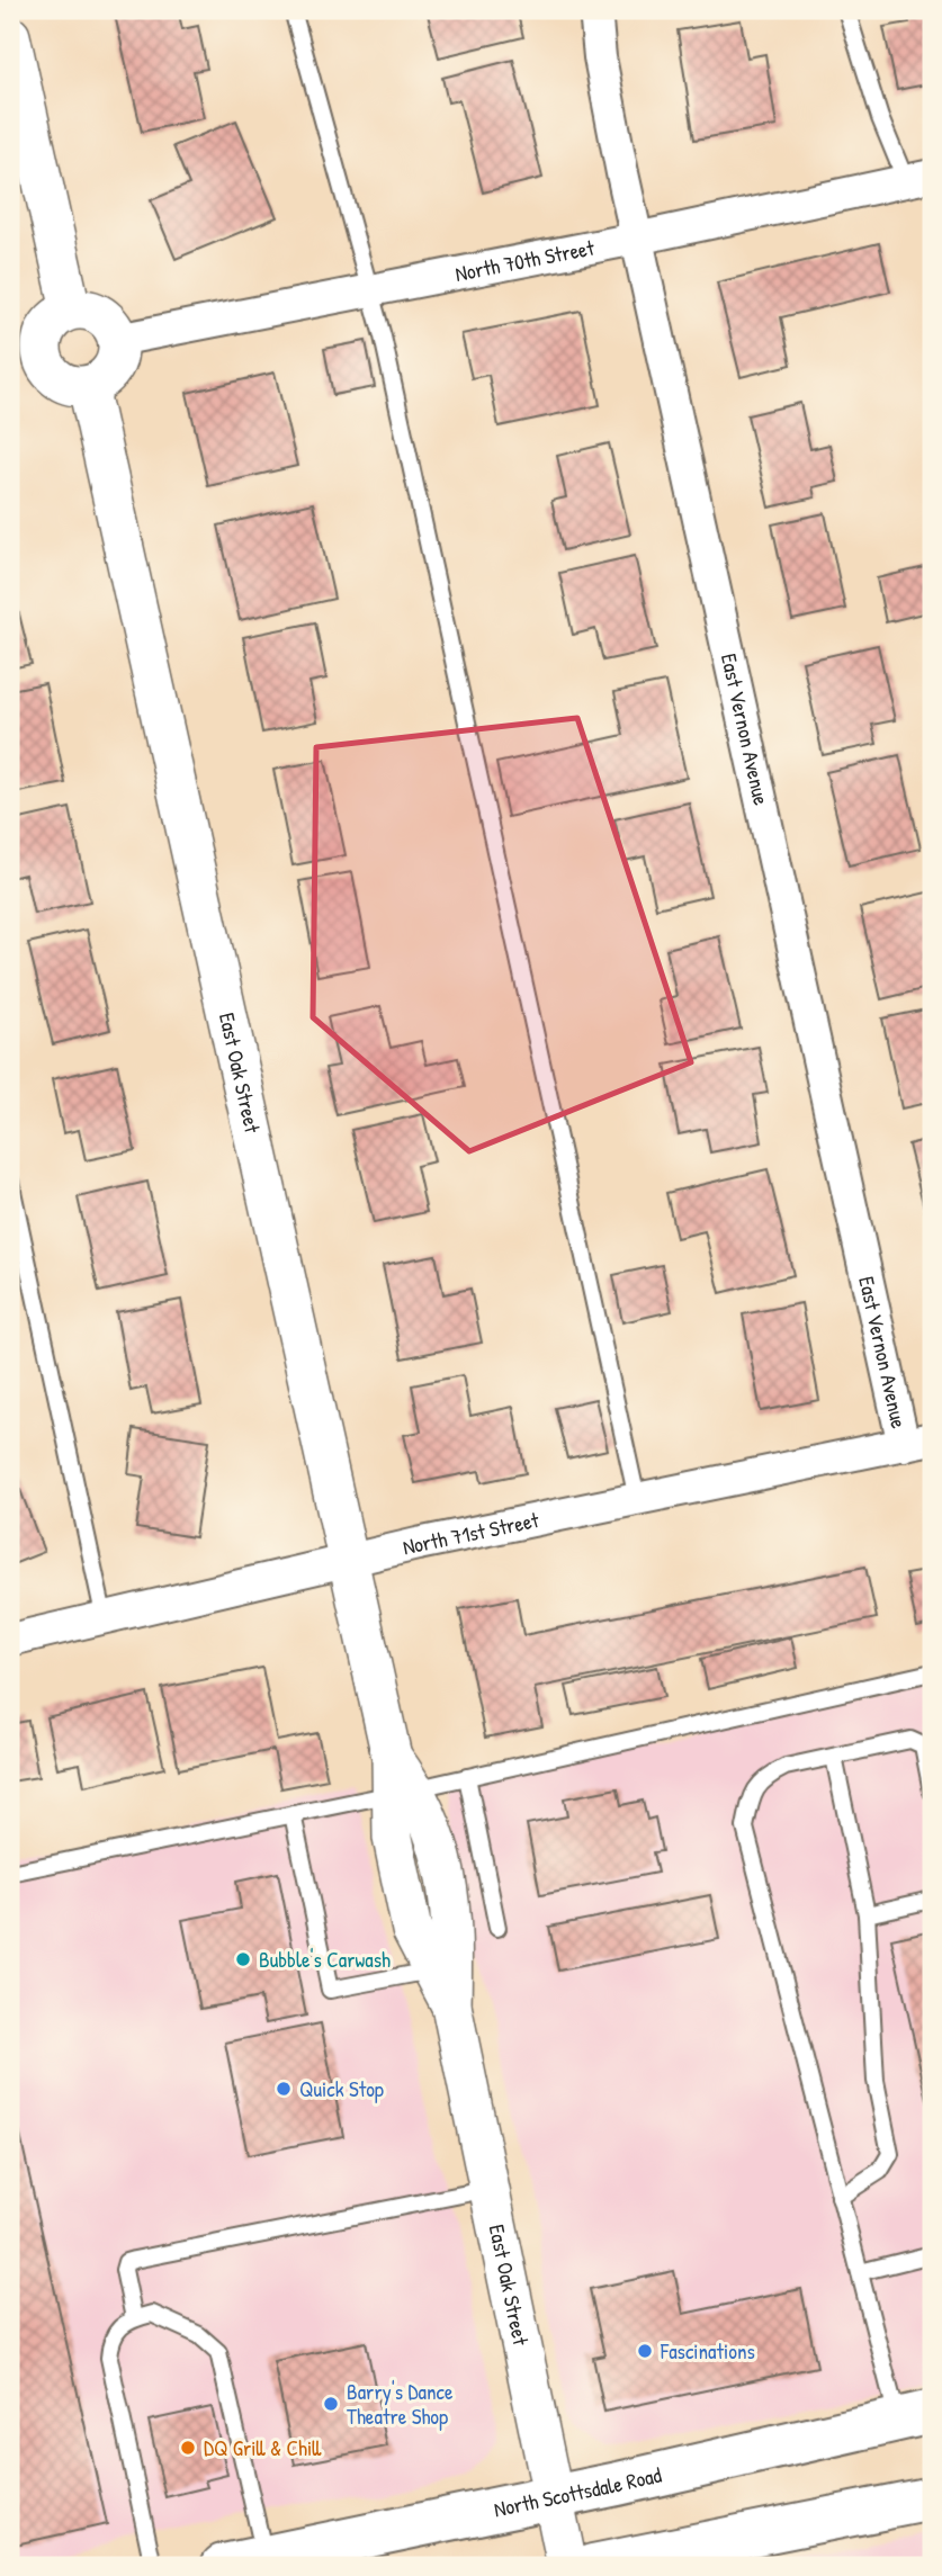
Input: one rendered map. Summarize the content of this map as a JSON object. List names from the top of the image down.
{
  "streets": {
    "main road": ["North Scottsdale Road"],
    "street": [
      "North 70th Street",
      "East Vernon Avenue",
      "East Oak Street",
      "North 71st Street"
    ]
  },
  "crossings": [
    ["North 70th Street", "East Vernon Avenue"],
    ["North 70th Street", "East Oak Street"],
    ["East Vernon Avenue", "North 71st Street"],
    ["East Oak Street", "North 71st Street"],
    ["East Oak Street", "North Scottsdale Road"]
  ],
  "places": [
    "Bubble's Carwash",
    "Quick Stop",
    "Fascinations",
    "Barry's Dance Theatre Shop",
    "DQ Grill & Chill"
  ]
}
